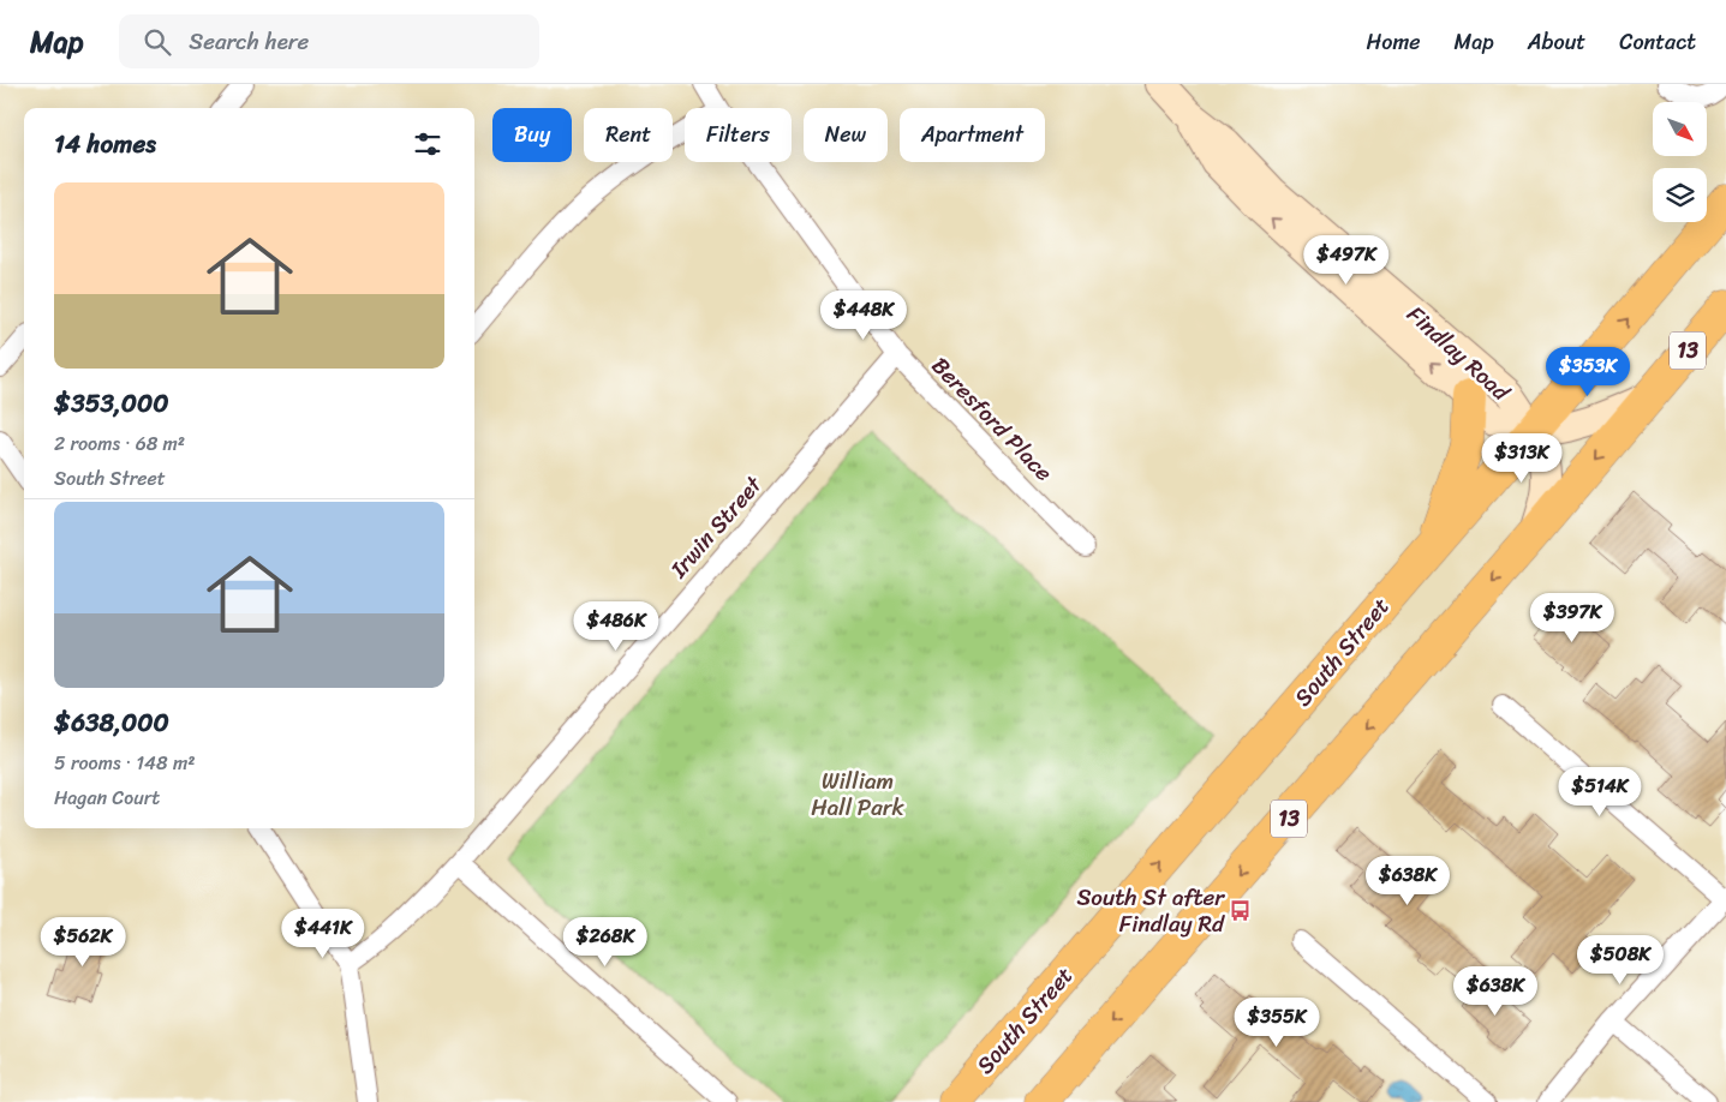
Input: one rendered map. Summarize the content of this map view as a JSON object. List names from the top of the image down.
{
  "streets": {
    "highway": ["13", "South Street"],
    "main road": ["Findlay Road"],
    "street": ["Beresford Place", "Irwin Street"]
  },
  "crossings": [
    ["13", "Findlay Road"],
    ["Findlay Road", "South Street"],
    ["Beresford Place", "Irwin Street"]
  ],
  "parks": ["William Hall Park"],
  "places": {
    "bus stop": ["South St after Findlay Rd"]
  },
  "north": "bottom right",
  "page": {
    "header": "Map",
    "search": "Search here",
    "nav": [
      "Home",
      "Map",
      "About",
      "Contact"
    ],
    "chip": [
      "Buy",
      "Rent",
      "Filters",
      "New",
      "Apartment"
    ],
    "heading": "14 homes",
    "list": [
      {
        "name": "$353,000",
        "note": "2 rooms · 68 m² · South Street"
      },
      {
        "name": "$638,000",
        "note": "5 rooms · 148 m² · Hagan Court"
      }
    ],
    "price": [
      "$497K",
      "$448K",
      "$353K",
      "$313K",
      "$397K",
      "$486K",
      "$514K",
      "$638K",
      "$441K",
      "$562K",
      "$268K",
      "$508K",
      "$638K",
      "$355K"
    ]
  }
}
